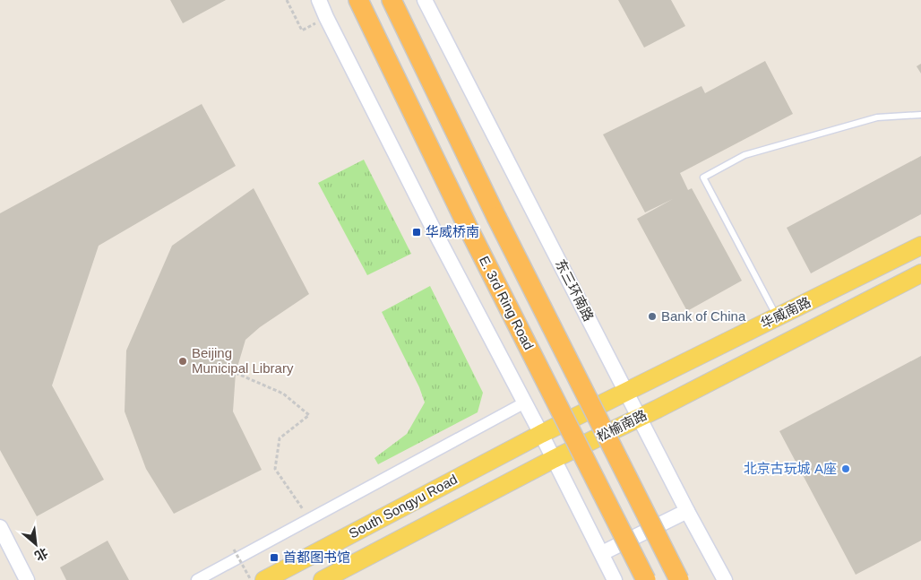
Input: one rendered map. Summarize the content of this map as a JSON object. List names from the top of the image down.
{
  "streets": {
    "highway": ["E. 3rd Ring Road"],
    "main road": ["华威南路", "松榆南路", "South Songyu Road"],
    "street": ["东三环南路"]
  },
  "crossings": [
    ["东三环南路", "华威南路"],
    ["东三环南路", "松榆南路"],
    ["华威南路", "South Songyu Road"]
  ],
  "places": {
    "transit": ["华威桥南", "首都图书馆"],
    "other": ["Bank of China", "Beijing Municipal Library", "北京古玩城 A座"]
  },
  "north": "bottom right"
}
